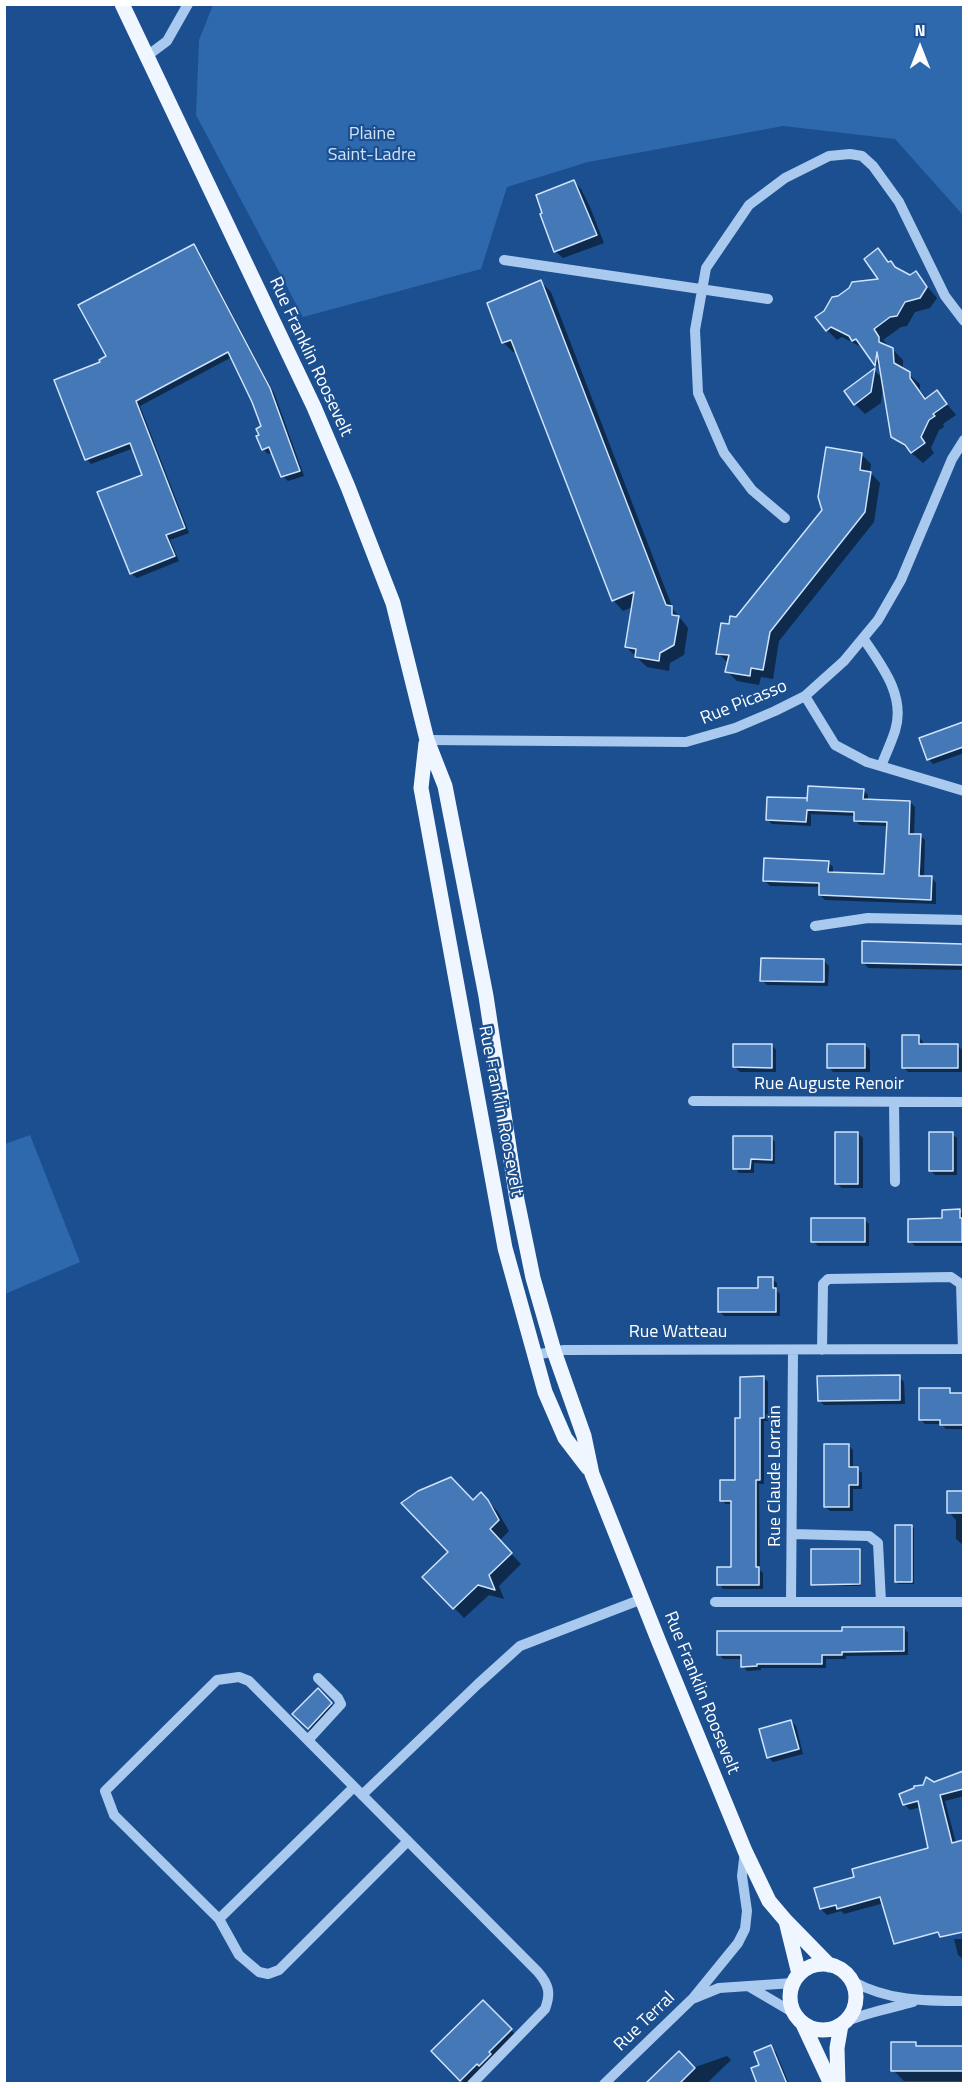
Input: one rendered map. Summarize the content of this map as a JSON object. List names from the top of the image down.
{
  "streets": {
    "main road": ["Rue Franklin Roosevelt"],
    "street": [
      "Rue Picasso",
      "Rue Auguste Renoir",
      "Rue Watteau",
      "Rue Claude Lorrain",
      "Rue Terral"
    ]
  },
  "crossings": [
    ["Rue Franklin Roosevelt", "Rue Picasso"],
    ["Rue Franklin Roosevelt", "Rue Watteau"],
    ["Rue Franklin Roosevelt", "Rue Terral"],
    ["Rue Watteau", "Rue Claude Lorrain"]
  ],
  "parks": ["Plaine Saint-Ladre"],
  "north": "top"
}
